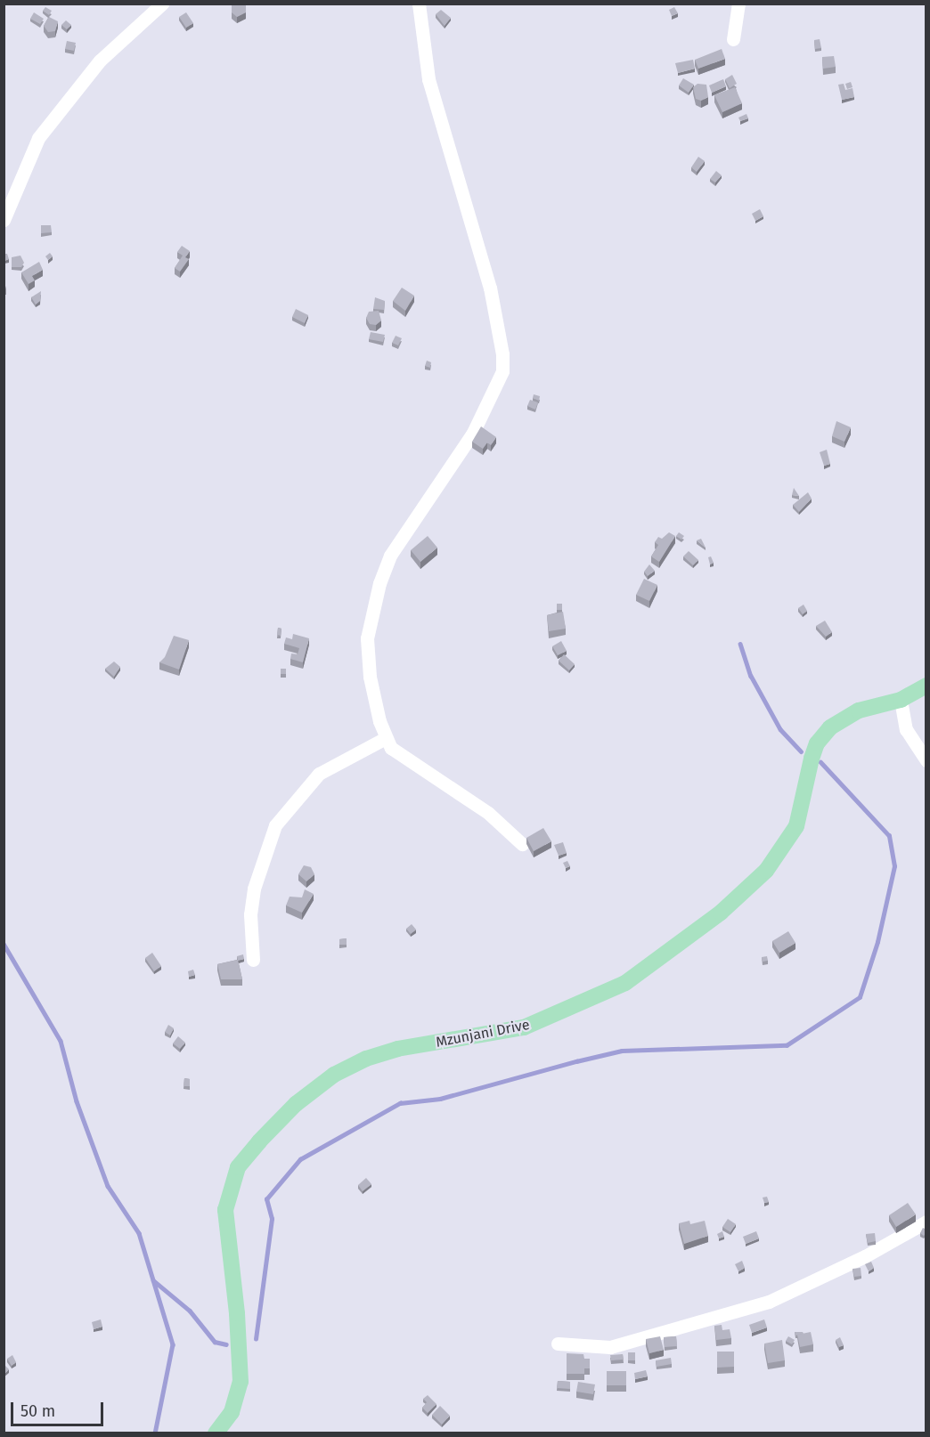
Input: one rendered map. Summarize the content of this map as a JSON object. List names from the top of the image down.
{
  "streets": {
    "main road": ["Mzunjani Drive"]
  },
  "scale_bar": "50 m"
}
